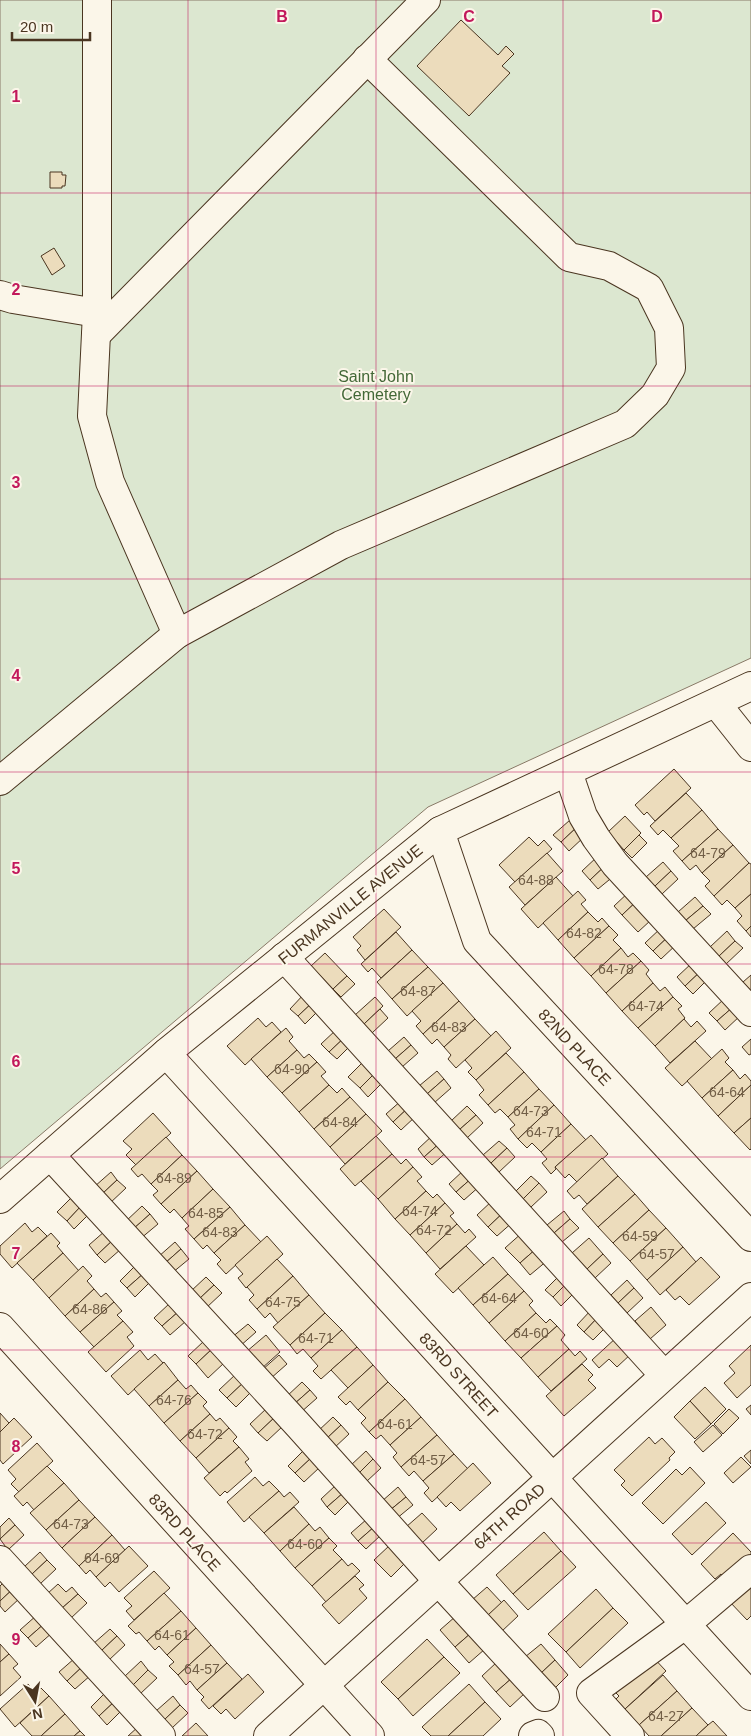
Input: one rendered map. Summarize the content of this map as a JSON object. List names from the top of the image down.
{
  "streets": {
    "street": [
      "FURMANVILLE AVENUE",
      "82ND PLACE",
      "83RD STREET",
      "64TH ROAD",
      "83RD PLACE"
    ]
  },
  "crossings": [
    ["FURMANVILLE AVENUE", "82ND PLACE"],
    ["FURMANVILLE AVENUE", "83RD STREET"],
    ["83RD STREET", "64TH ROAD"],
    ["64TH ROAD", "83RD PLACE"]
  ],
  "parks": ["Saint John Cemetery"],
  "house_numbers": [
    "64-79",
    "64-88",
    "64-82",
    "64-78",
    "64-87",
    "64-74",
    "64-83",
    "64-90",
    "64-64",
    "64-73",
    "64-84",
    "64-71",
    "64-89",
    "64-74",
    "64-85",
    "64-72",
    "64-83",
    "64-59",
    "64-57",
    "64-64",
    "64-75",
    "64-86",
    "64-60",
    "64-71",
    "64-76",
    "64-61",
    "64-72",
    "64-57",
    "64-73",
    "64-60",
    "64-69",
    "64-61",
    "64-57",
    "64-27"
  ],
  "scale_bar": "20 m",
  "north": "bottom",
  "grid": {
    "columns": ["B", "C", "D"],
    "rows": [
      "1",
      "2",
      "3",
      "4",
      "5",
      "6",
      "7",
      "8",
      "9"
    ]
  }
}
